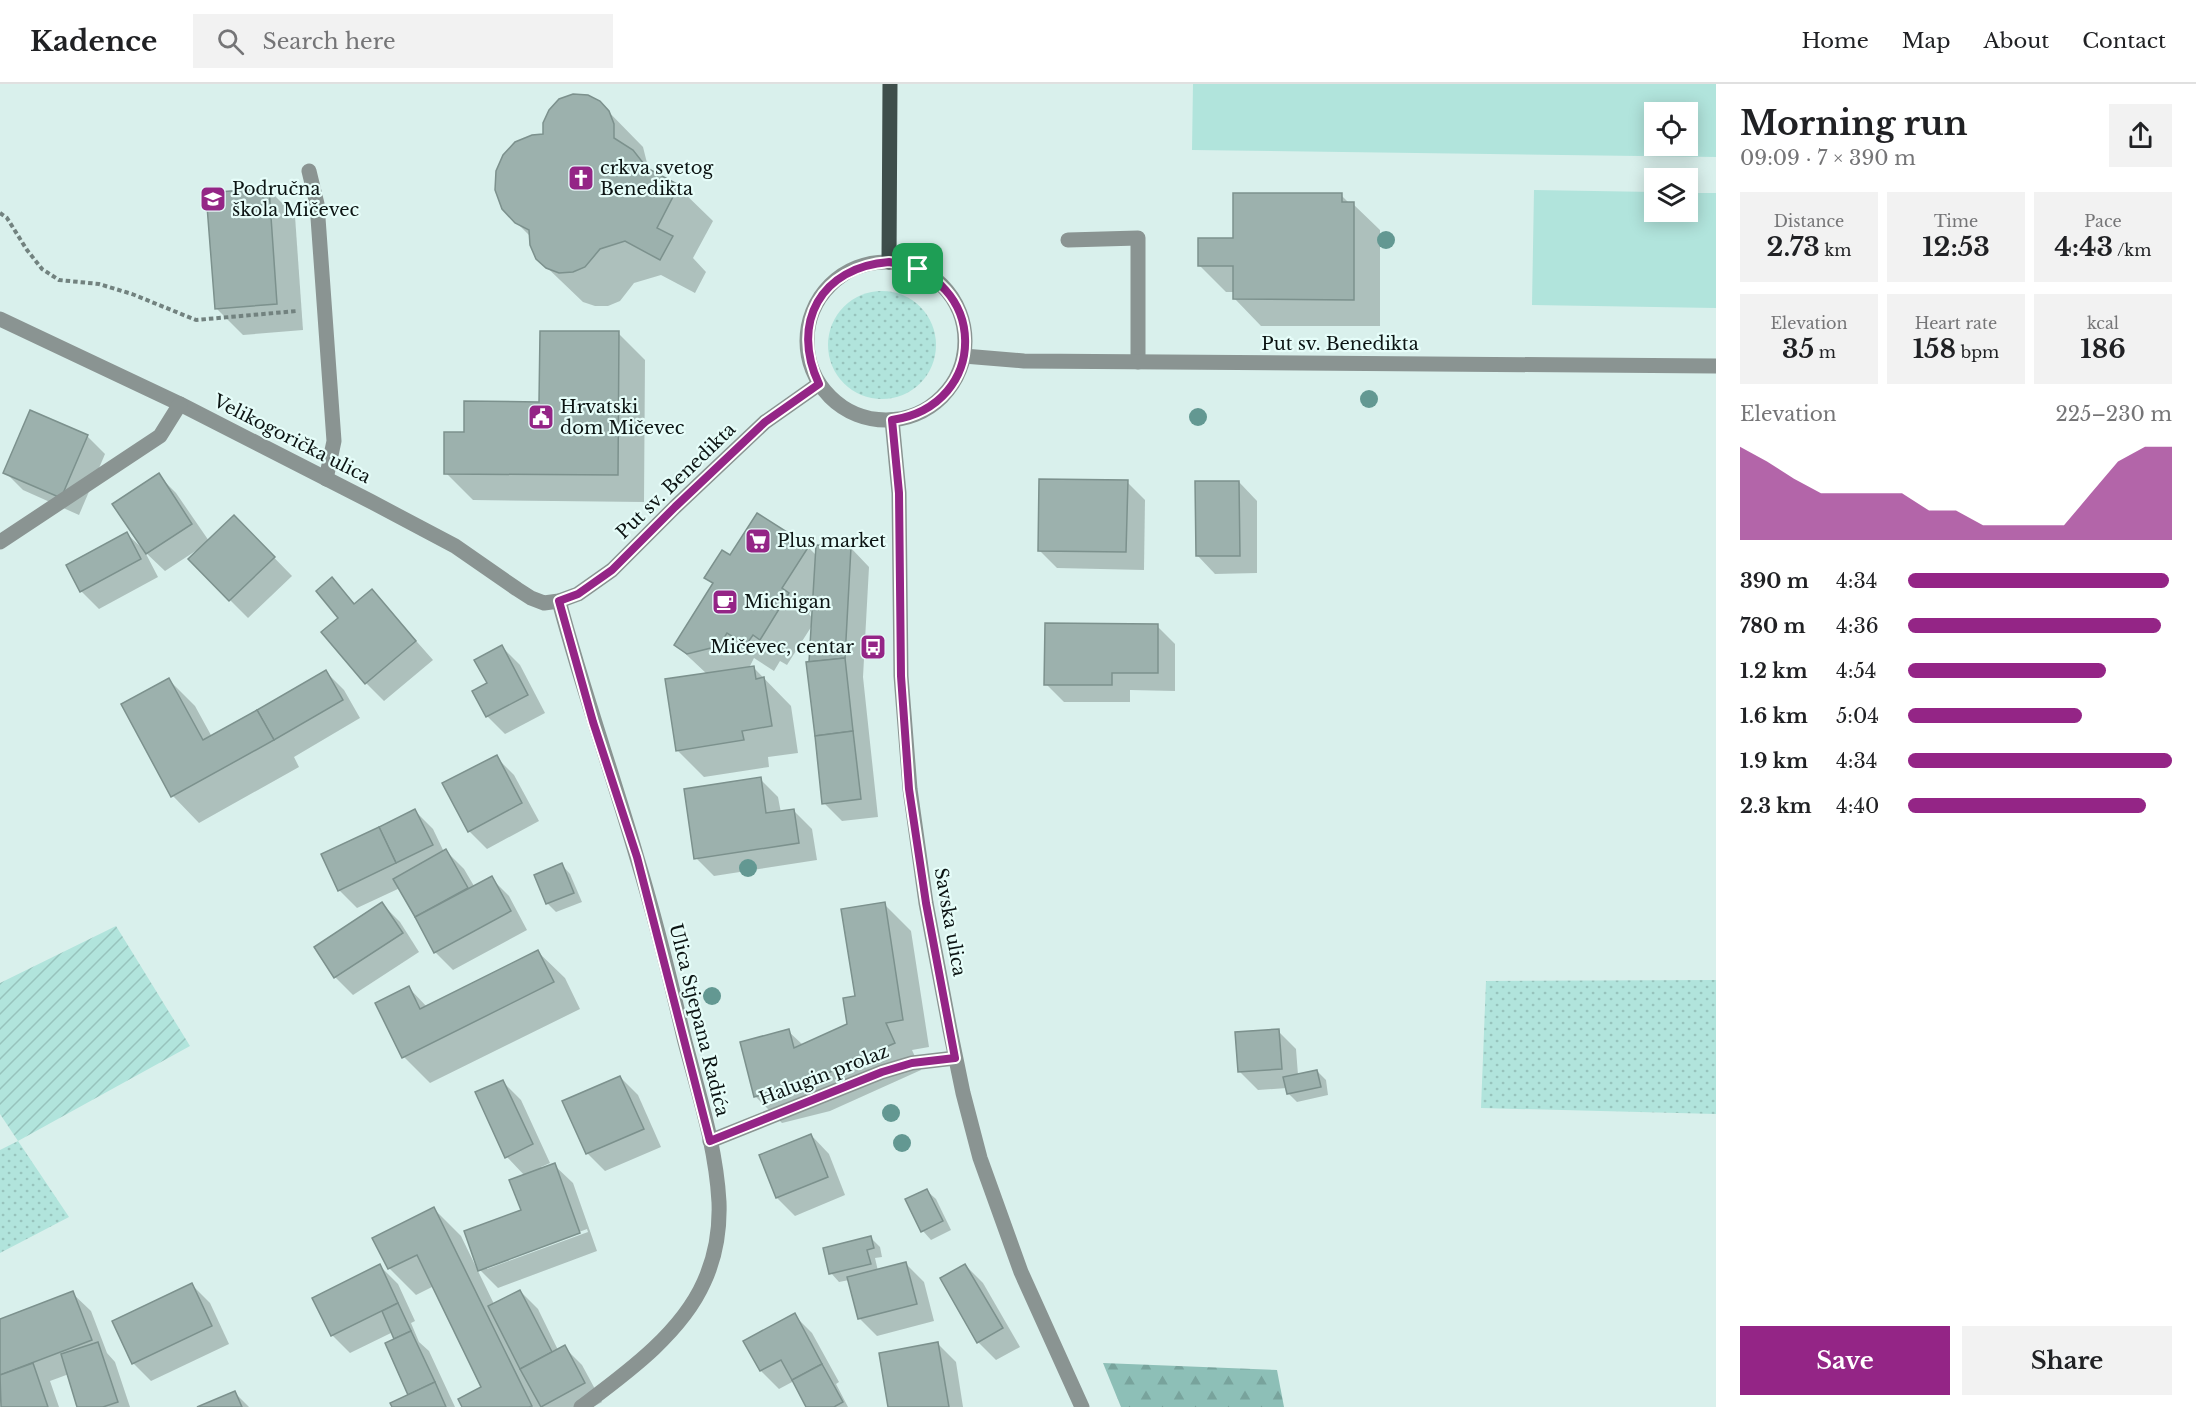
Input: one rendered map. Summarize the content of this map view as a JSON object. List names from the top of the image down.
{
  "streets": {
    "street": [
      "Put sv. Benedikta",
      "Velikogorička ulica",
      "Savska ulica",
      "Ulica Stjepana Radića",
      "Halugin prolaz"
    ]
  },
  "crossings": [
    ["Put sv. Benedikta", "Velikogorička ulica"],
    ["Put sv. Benedikta", "Savska ulica"],
    ["Put sv. Benedikta", "Ulica Stjepana Radića"],
    ["Velikogorička ulica", "Ulica Stjepana Radića"],
    ["Savska ulica", "Halugin prolaz"],
    ["Ulica Stjepana Radića", "Halugin prolaz"]
  ],
  "places": {
    "church": ["crkva svetog Benedikta"],
    "school or university": ["Područna škola Mičevec"],
    "public building": ["Hrvatski dom Mičevec"],
    "supermarket": ["Plus market"],
    "cafe": ["Michigan"],
    "bus stop": ["Mičevec, centar"]
  },
  "page": {
    "header": "Kadence",
    "search": "Search here",
    "nav": [
      "Home",
      "Map",
      "About",
      "Contact"
    ],
    "heading": ["Morning run", "09:09 · 7 × 390 m"],
    "stats": [
      ["Distance", "2.73 km"],
      ["Time", "12:53"],
      ["Pace", "4:43 /km"],
      ["Elevation", "35 m"],
      ["Heart rate", "158 bpm"],
      ["kcal", "186"]
    ],
    "chart": ["Elevation", "225–230 m"],
    "list": [
      {
        "name": "390 m",
        "note": "4:34"
      },
      {
        "name": "780 m",
        "note": "4:36"
      },
      {
        "name": "1.2 km",
        "note": "4:54"
      },
      {
        "name": "1.6 km",
        "note": "5:04"
      },
      {
        "name": "1.9 km",
        "note": "4:34"
      },
      {
        "name": "2.3 km",
        "note": "4:40"
      }
    ],
    "buttons": ["Save", "Share"]
  }
}
